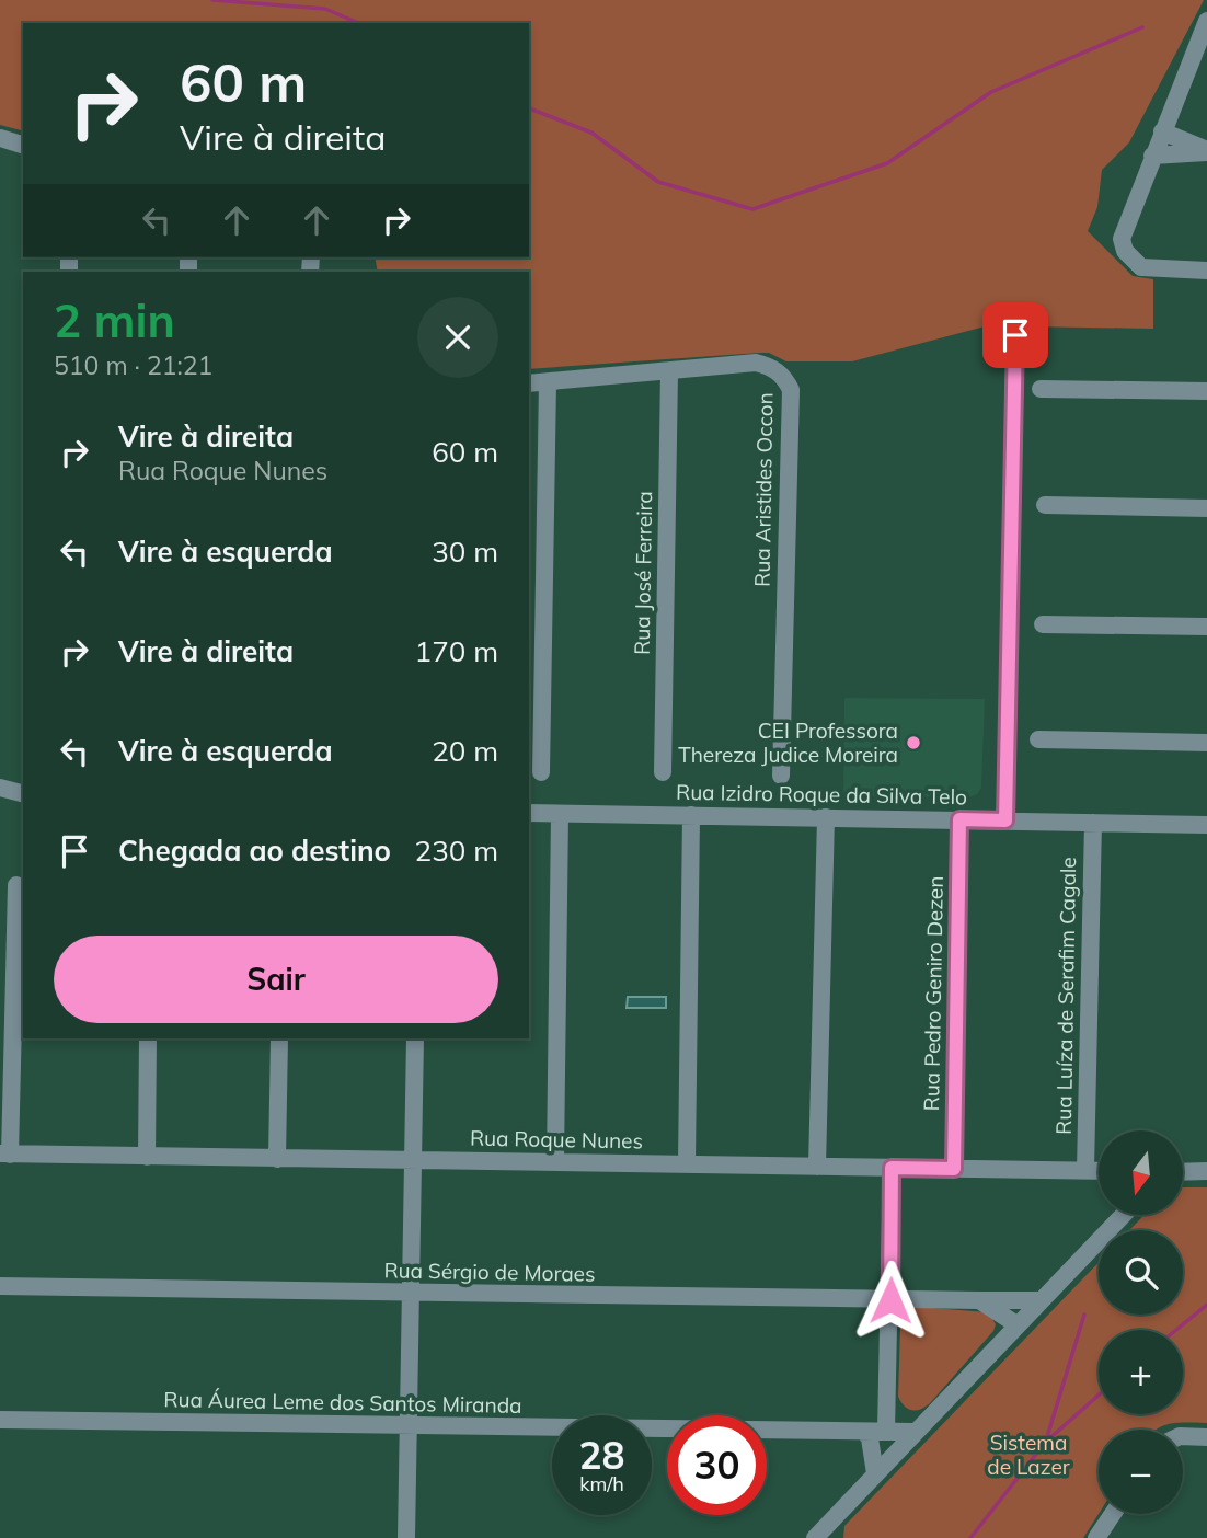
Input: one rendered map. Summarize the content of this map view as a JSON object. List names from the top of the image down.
{
  "streets": {
    "street": [
      "Rua Aristides Occon",
      "Rua José Ferreira",
      "Rua Izidro Roque da Silva Telo",
      "Rua Pedro Geniro Dezen",
      "Rua Luíza de Serafim Cagale",
      "Rua Roque Nunes",
      "Rua Sérgio de Moraes",
      "Rua Áurea Leme dos Santos Miranda"
    ]
  },
  "crossings": [
    ["Rua Aristides Occon", "Rua José Ferreira"],
    ["Rua Izidro Roque da Silva Telo", "Rua Pedro Geniro Dezen"],
    ["Rua Izidro Roque da Silva Telo", "Rua Luíza de Serafim Cagale"],
    ["Rua Pedro Geniro Dezen", "Rua Roque Nunes"],
    ["Rua Luíza de Serafim Cagale", "Rua Roque Nunes"]
  ],
  "parks": ["Sistema de Lazer"],
  "places": ["CEI Professora Thereza Judice Moreira"],
  "north": "bottom",
  "page": {
    "turn": ["60 m", "Vire à direita"],
    "heading": ["2 min", "510 m · 21:21"],
    "list": [
      {
        "name": "Vire à direita",
        "note": "Rua Roque Nunes",
        "value": "60 m"
      },
      {
        "name": "Vire à esquerda",
        "value": "30 m"
      },
      {
        "name": "Vire à direita",
        "value": "170 m"
      },
      {
        "name": "Vire à esquerda",
        "value": "20 m"
      },
      {
        "name": "Chegada ao destino",
        "value": "230 m"
      }
    ],
    "buttons": "Sair",
    "map_buttons": ["+", "−"],
    "speed": "28 km/h",
    "limit": "30"
  }
}
